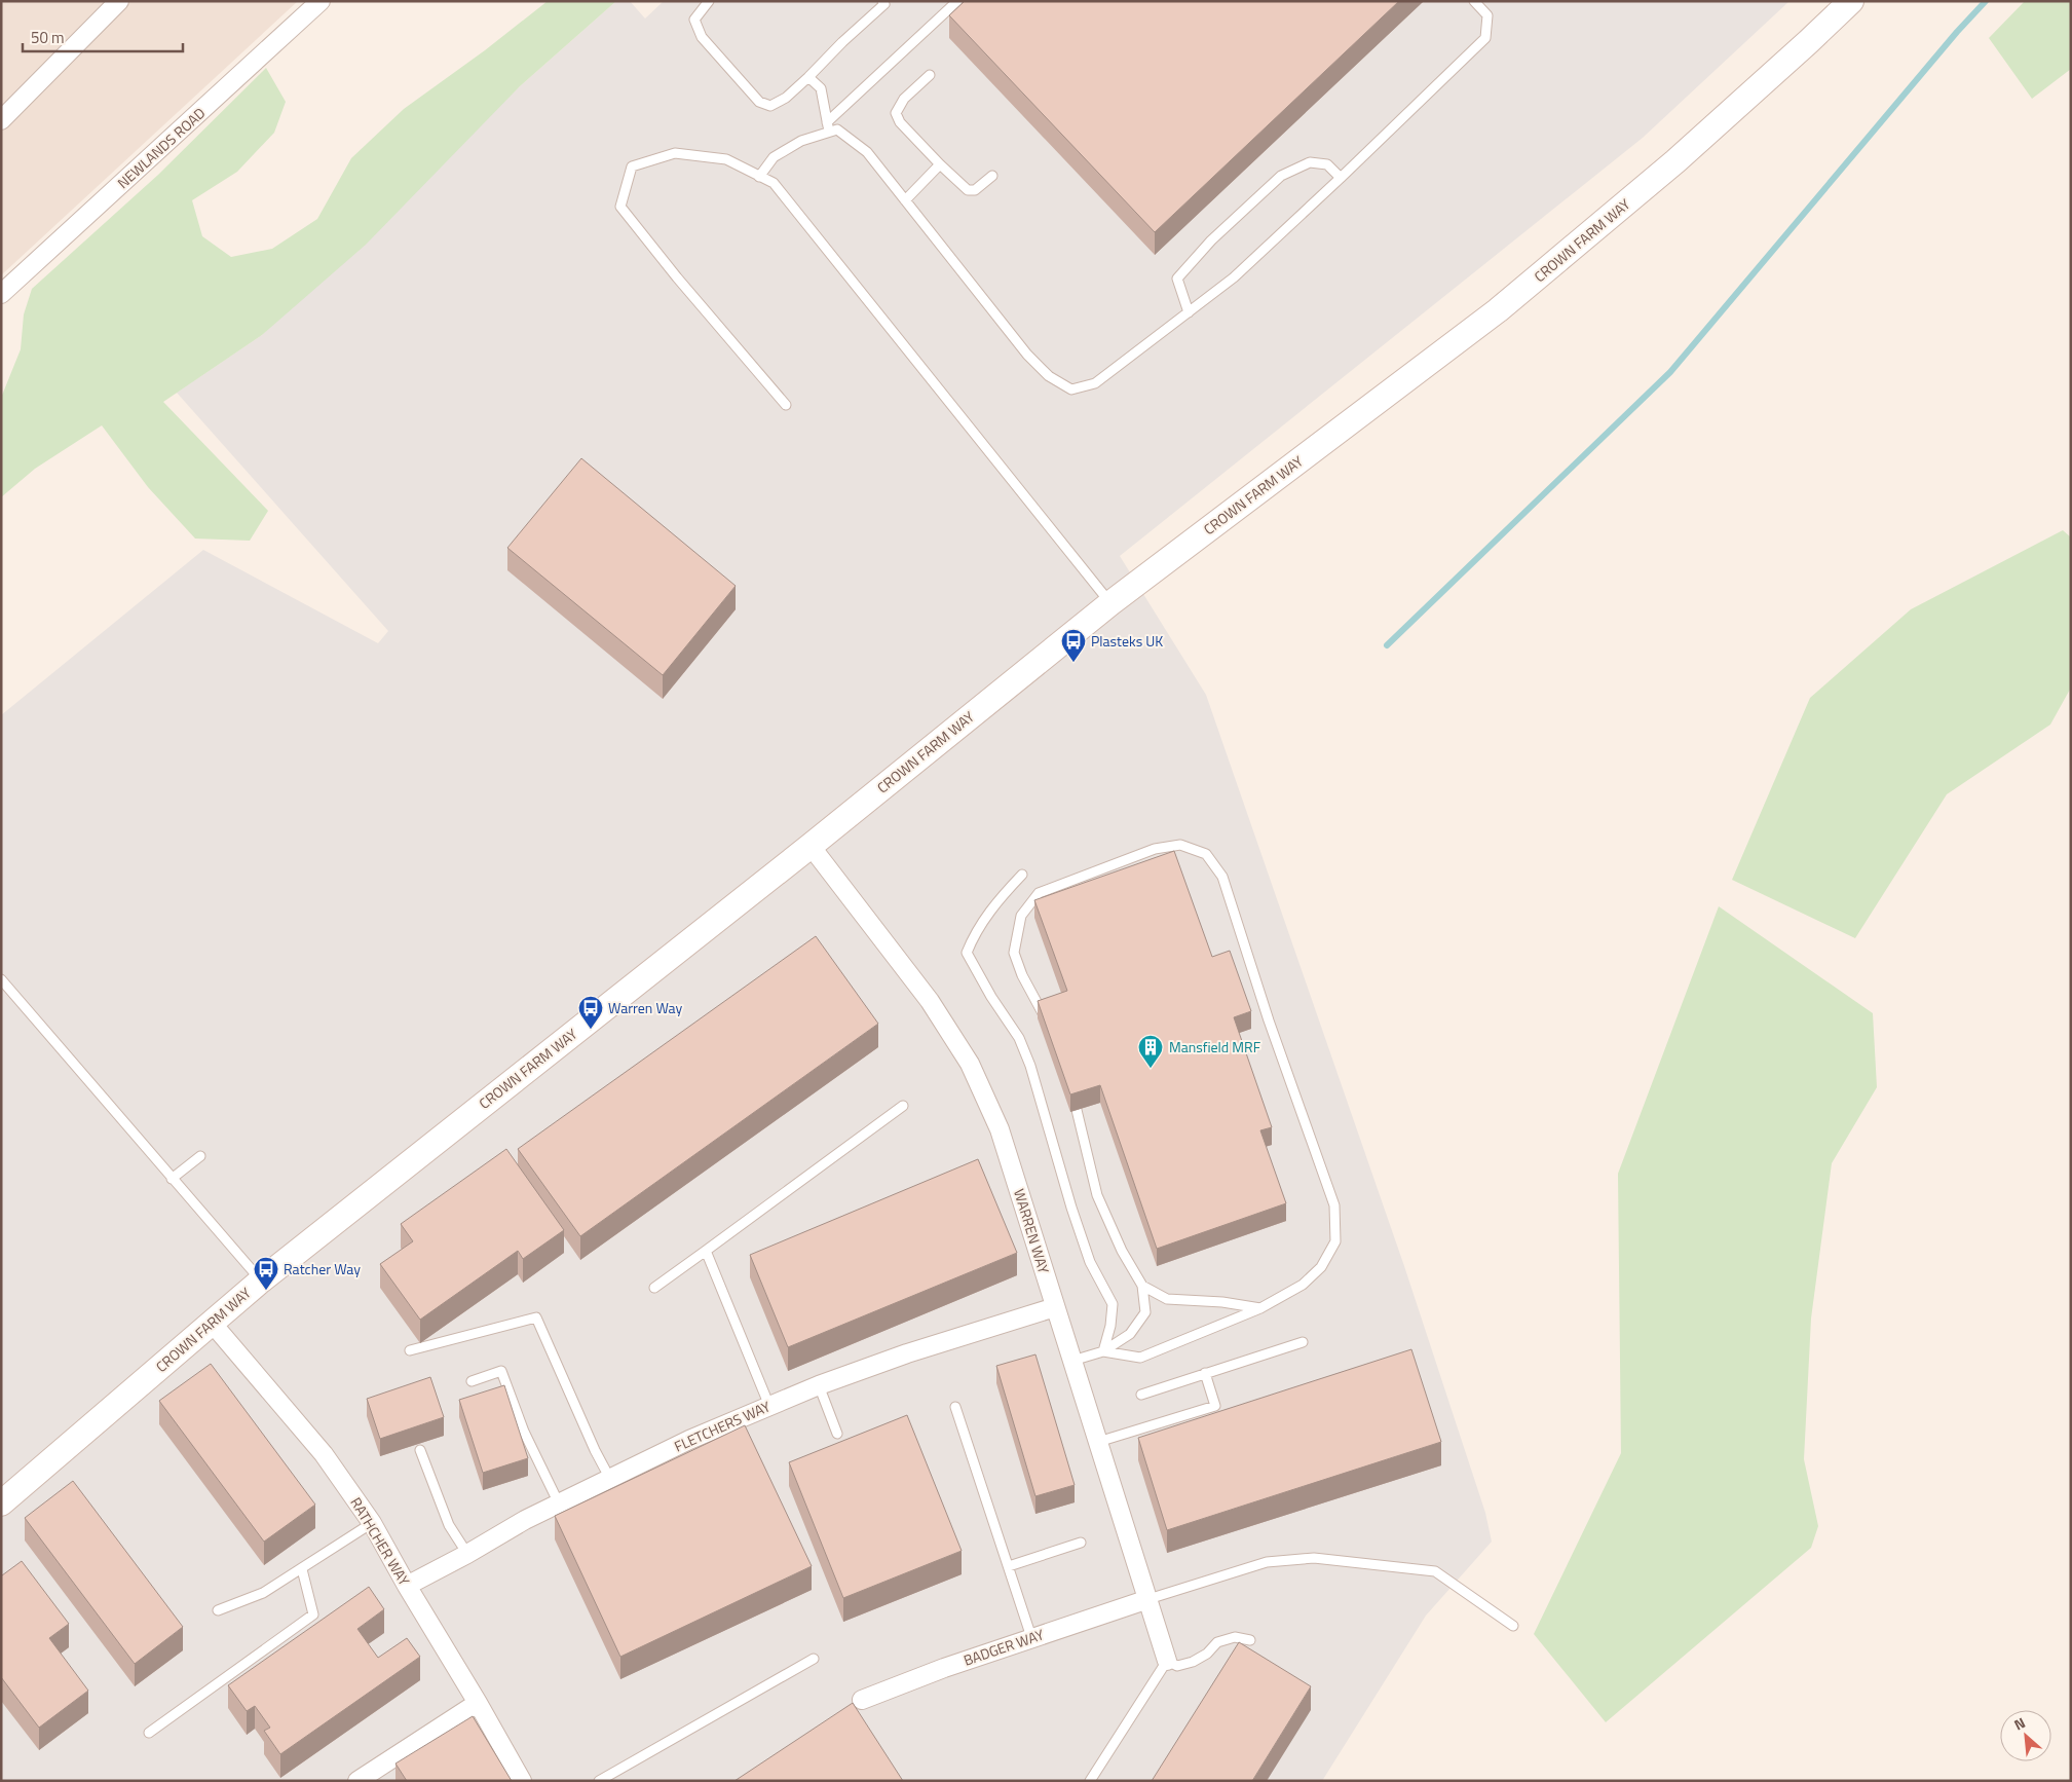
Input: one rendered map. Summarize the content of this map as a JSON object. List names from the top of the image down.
{
  "streets": {
    "street": [
      "NEWLANDS ROAD",
      "CROWN FARM WAY",
      "WARREN WAY",
      "FLETCHERS WAY",
      "RATHCHER WAY",
      "BADGER WAY"
    ]
  },
  "crossings": [
    ["CROWN FARM WAY", "WARREN WAY"],
    ["CROWN FARM WAY", "RATHCHER WAY"],
    ["WARREN WAY", "FLETCHERS WAY"],
    ["WARREN WAY", "BADGER WAY"],
    ["FLETCHERS WAY", "RATHCHER WAY"]
  ],
  "places": {
    "bus stop": ["Plasteks UK", "Warren Way", "Ratcher Way"],
    "building": ["Mansfield MRF"]
  },
  "scale_bar": "50 m",
  "north": "top left"
}
